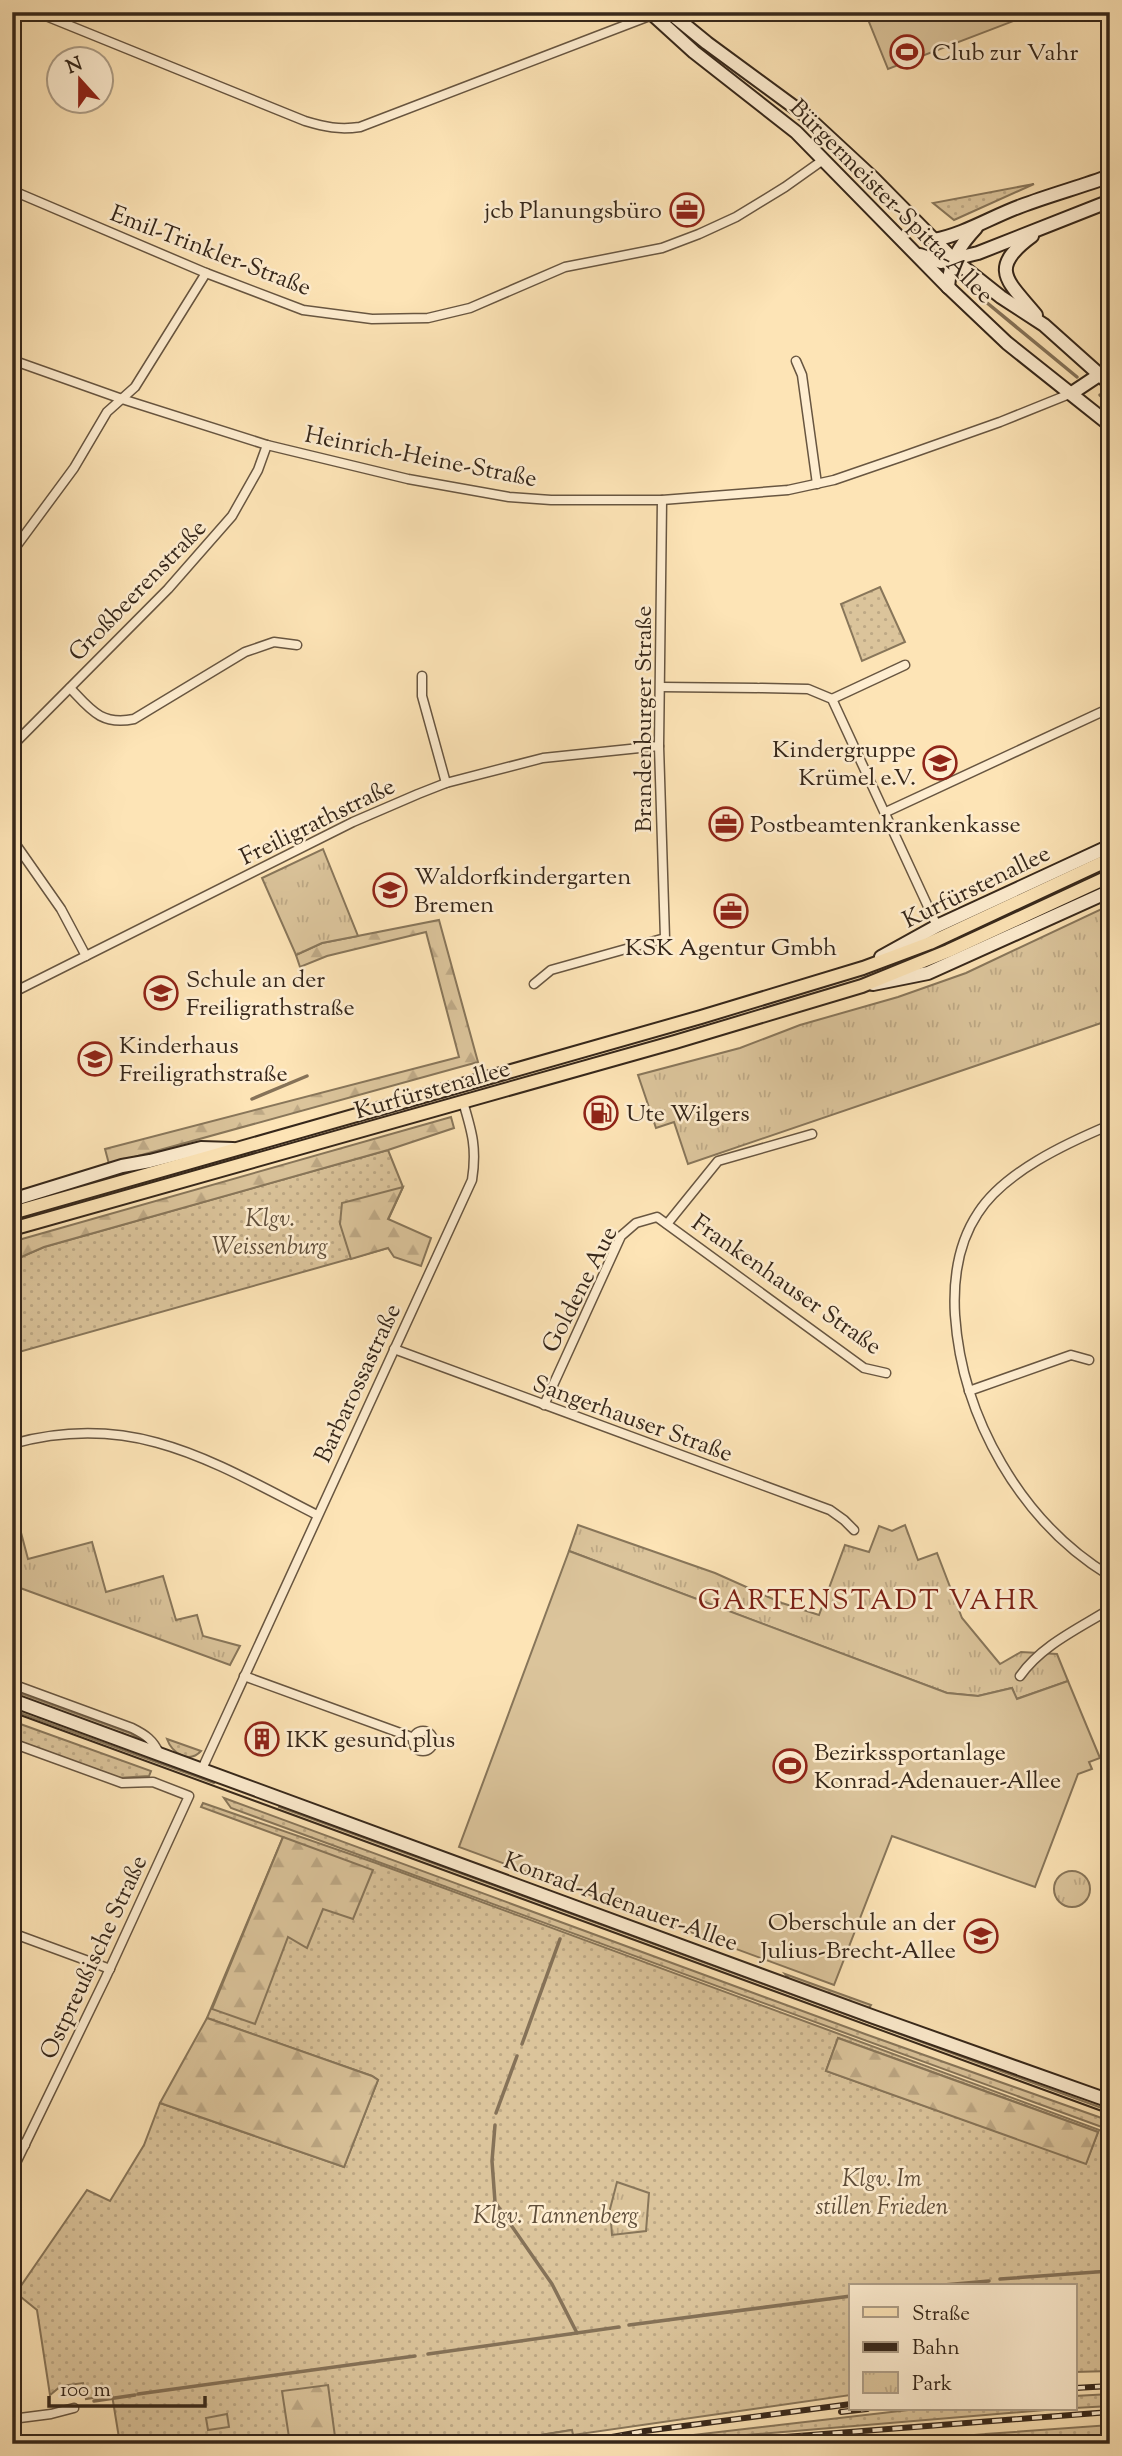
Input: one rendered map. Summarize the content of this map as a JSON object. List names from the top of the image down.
{
  "streets": {
    "main road": ["Bürgermeister-Spitta-Allee", "Kurfürstenallee", "Konrad-Adenauer-Allee"],
    "street": [
      "Emil-Trinkler-Straße",
      "Heinrich-Heine-Straße",
      "Großbeerenstraße",
      "Brandenburger Straße",
      "Freiligrathstraße",
      "Frankenhauser Straße",
      "Goldene Aue",
      "Barbarossastraße",
      "Sangerhauser Straße",
      "Ostpreußische Straße"
    ]
  },
  "crossings": [
    ["Bürgermeister-Spitta-Allee", "Emil-Trinkler-Straße"],
    ["Bürgermeister-Spitta-Allee", "Heinrich-Heine-Straße"],
    ["Heinrich-Heine-Straße", "Großbeerenstraße"],
    ["Heinrich-Heine-Straße", "Brandenburger Straße"],
    ["Brandenburger Straße", "Freiligrathstraße"],
    ["Kurfürstenallee", "Barbarossastraße"],
    ["Frankenhauser Straße", "Goldene Aue"],
    ["Goldene Aue", "Sangerhauser Straße"],
    ["Barbarossastraße", "Sangerhauser Straße"],
    ["Barbarossastraße", "Konrad-Adenauer-Allee"]
  ],
  "districts": ["GARTENSTADT VAHR"],
  "parks": ["Klgv. Weissenburg", "Klgv. Im stillen Frieden", "Klgv. Tannenberg"],
  "places": {
    "sports": ["Club zur Vahr", "Bezirkssportanlage Konrad-Adenauer-Allee"],
    "office": ["jcb Planungsbüro", "Postbeamtenkrankenkasse", "KSK Agentur Gmbh"],
    "school or university": [
      "Kindergruppe Krümel e.V.",
      "Waldorfkindergarten Bremen",
      "Schule an der Freiligrathstraße",
      "Kinderhaus Freiligrathstraße",
      "Oberschule an der Julius-Brecht-Allee"
    ],
    "fuel station": ["Ute Wilgers"],
    "building": ["IKK gesund plus"]
  },
  "legend": ["Straße", "Bahn", "Park"],
  "scale_bar": "100 m",
  "north": "top"
}
